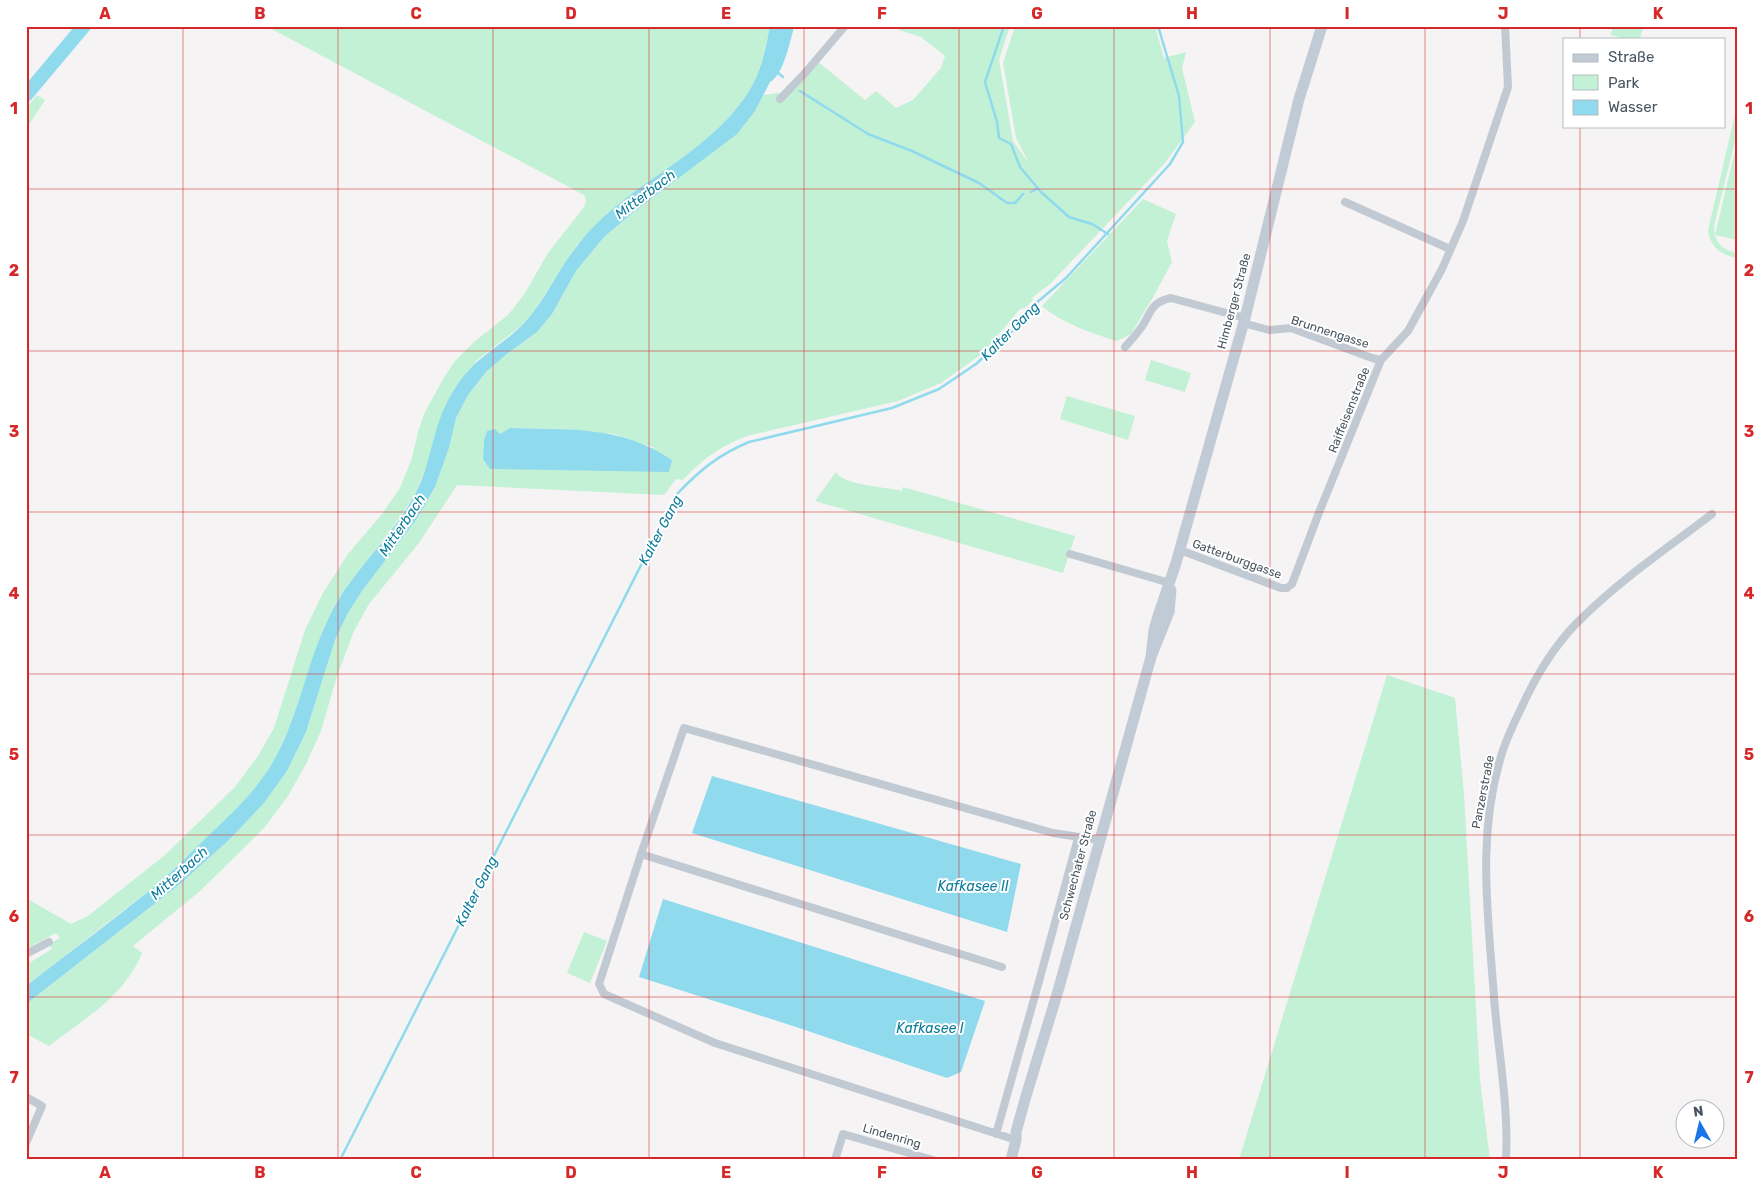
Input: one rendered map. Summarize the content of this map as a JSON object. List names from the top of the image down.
{
  "streets": {
    "main road": ["Himberger Straße", "Schwechater Straße"],
    "street": [
      "Brunnengasse",
      "Raiffeisenstraße",
      "Gatterburggasse",
      "Panzerstraße",
      "Lindenring"
    ]
  },
  "crossings": [
    ["Himberger Straße", "Brunnengasse"],
    ["Himberger Straße", "Gatterburggasse"],
    ["Himberger Straße", "Schwechater Straße"],
    ["Brunnengasse", "Raiffeisenstraße"],
    ["Raiffeisenstraße", "Gatterburggasse"]
  ],
  "water": [
    "Mitterbach",
    "Kalter Gang",
    "Kafkasee II",
    "Kafkasee I"
  ],
  "legend": ["Straße", "Park", "Wasser"],
  "north": "top",
  "grid": {
    "columns": [
      "A",
      "B",
      "C",
      "D",
      "E",
      "F",
      "G",
      "H",
      "I",
      "J",
      "K"
    ],
    "rows": [
      "1",
      "2",
      "3",
      "4",
      "5",
      "6",
      "7"
    ]
  }
}
